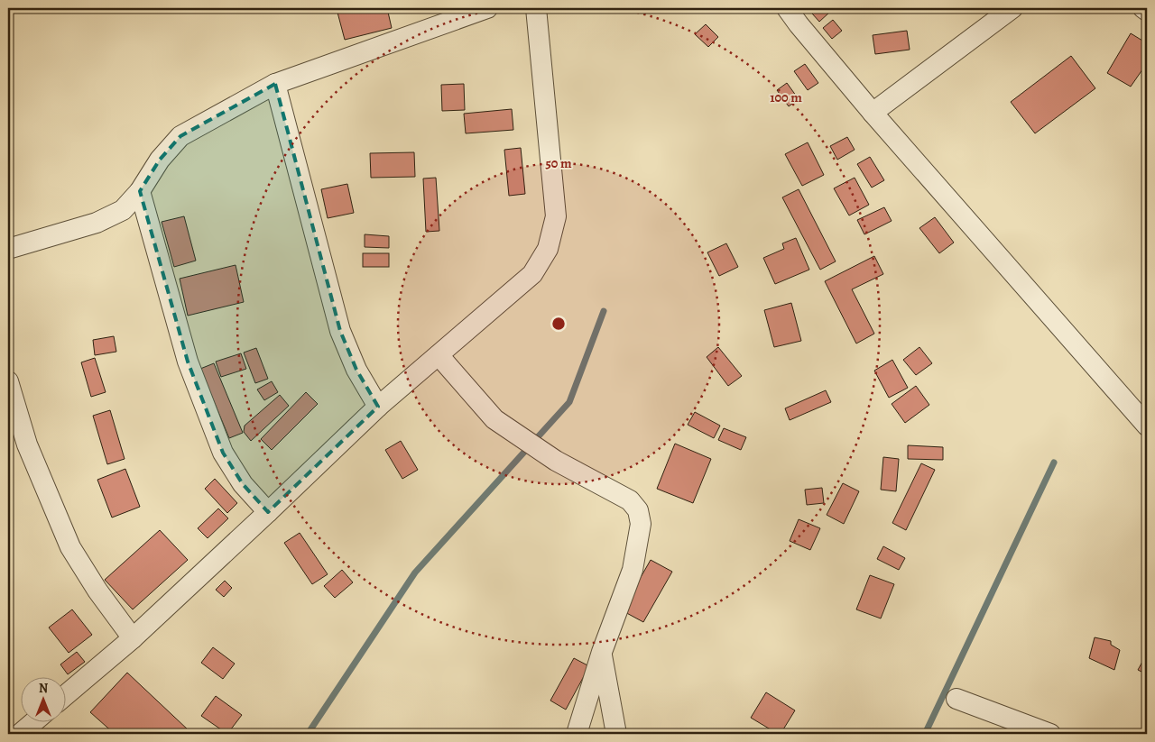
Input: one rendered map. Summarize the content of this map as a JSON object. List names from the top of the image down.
{
  "north": "top",
  "rings": ["100 m", "50 m"]
}
